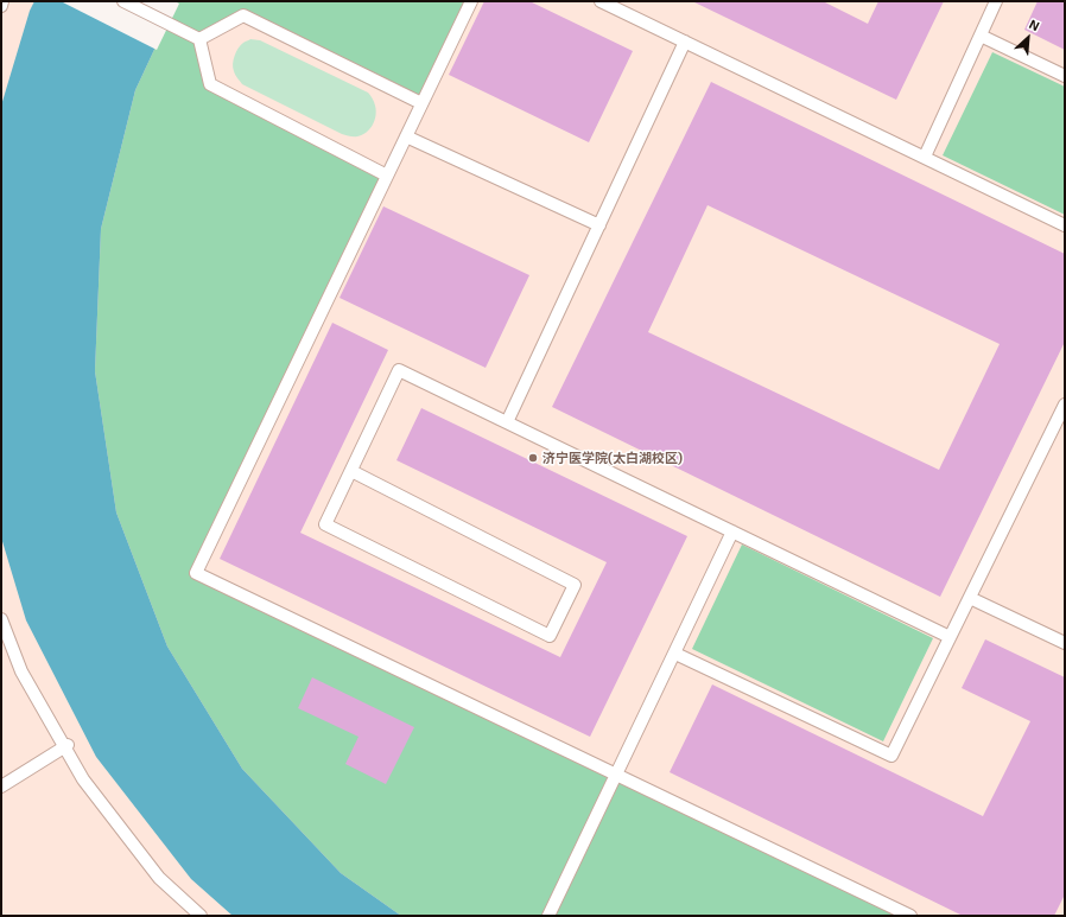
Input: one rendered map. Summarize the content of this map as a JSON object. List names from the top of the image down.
{
  "places": ["济宁医学院(太白湖校区)"],
  "north": "top right"
}
